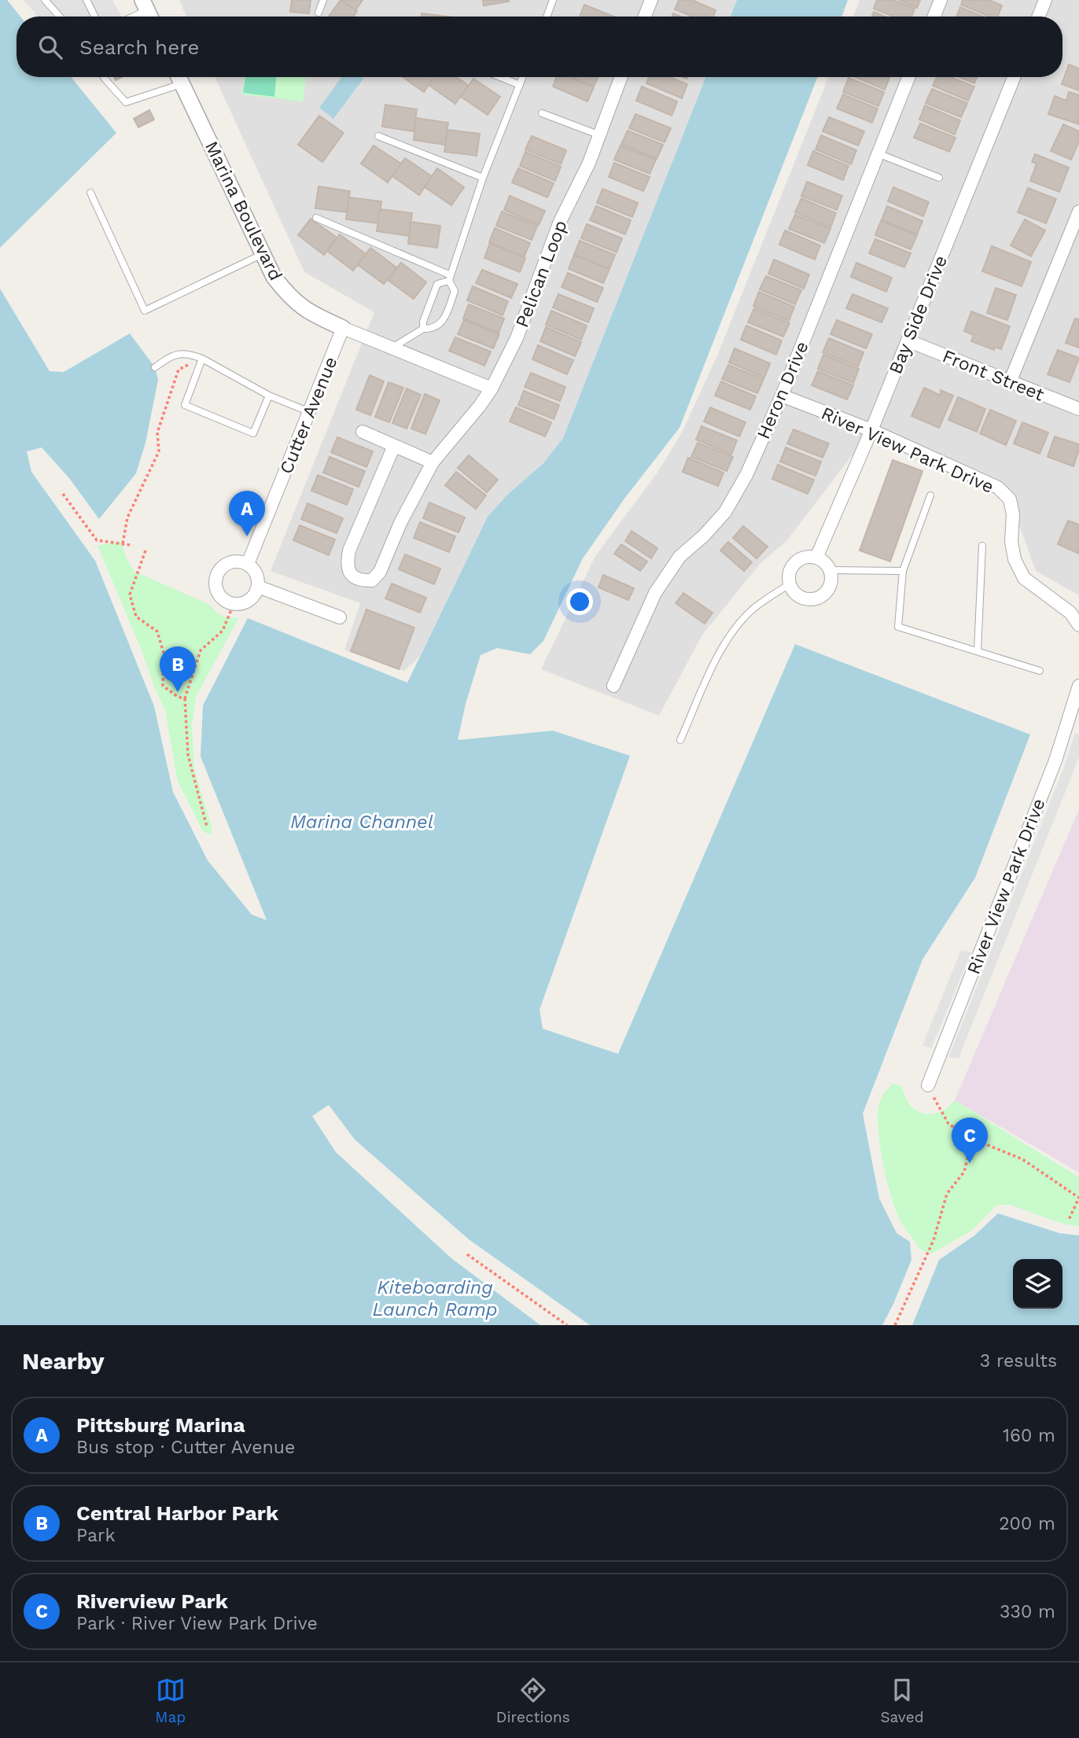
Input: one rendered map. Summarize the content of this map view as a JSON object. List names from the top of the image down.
{
  "streets": {
    "street": [
      "Marina Boulevard",
      "Pelican Loop",
      "Bay Side Drive",
      "Front Street",
      "Heron Drive",
      "Cutter Avenue",
      "River View Park Drive"
    ]
  },
  "crossings": [
    ["Marina Boulevard", "Pelican Loop"],
    ["Marina Boulevard", "Cutter Avenue"],
    ["Bay Side Drive", "Front Street"],
    ["Bay Side Drive", "River View Park Drive"],
    ["Heron Drive", "River View Park Drive"]
  ],
  "water": ["Marina Channel", "Kiteboarding Launch Ramp"],
  "page": {
    "search": "Search here",
    "pins": ["A", "B", "C"],
    "heading": ["Nearby", "3 results"],
    "list": [
      {
        "mark": "A",
        "name": "Pittsburg Marina",
        "note": "Bus stop · Cutter Avenue",
        "value": "160 m"
      },
      {
        "mark": "B",
        "name": "Central Harbor Park",
        "note": "Park",
        "value": "200 m"
      },
      {
        "mark": "C",
        "name": "Riverview Park",
        "note": "Park · River View Park Drive",
        "value": "330 m"
      }
    ],
    "nav": ["Map", "Directions", "Saved"]
  }
}
